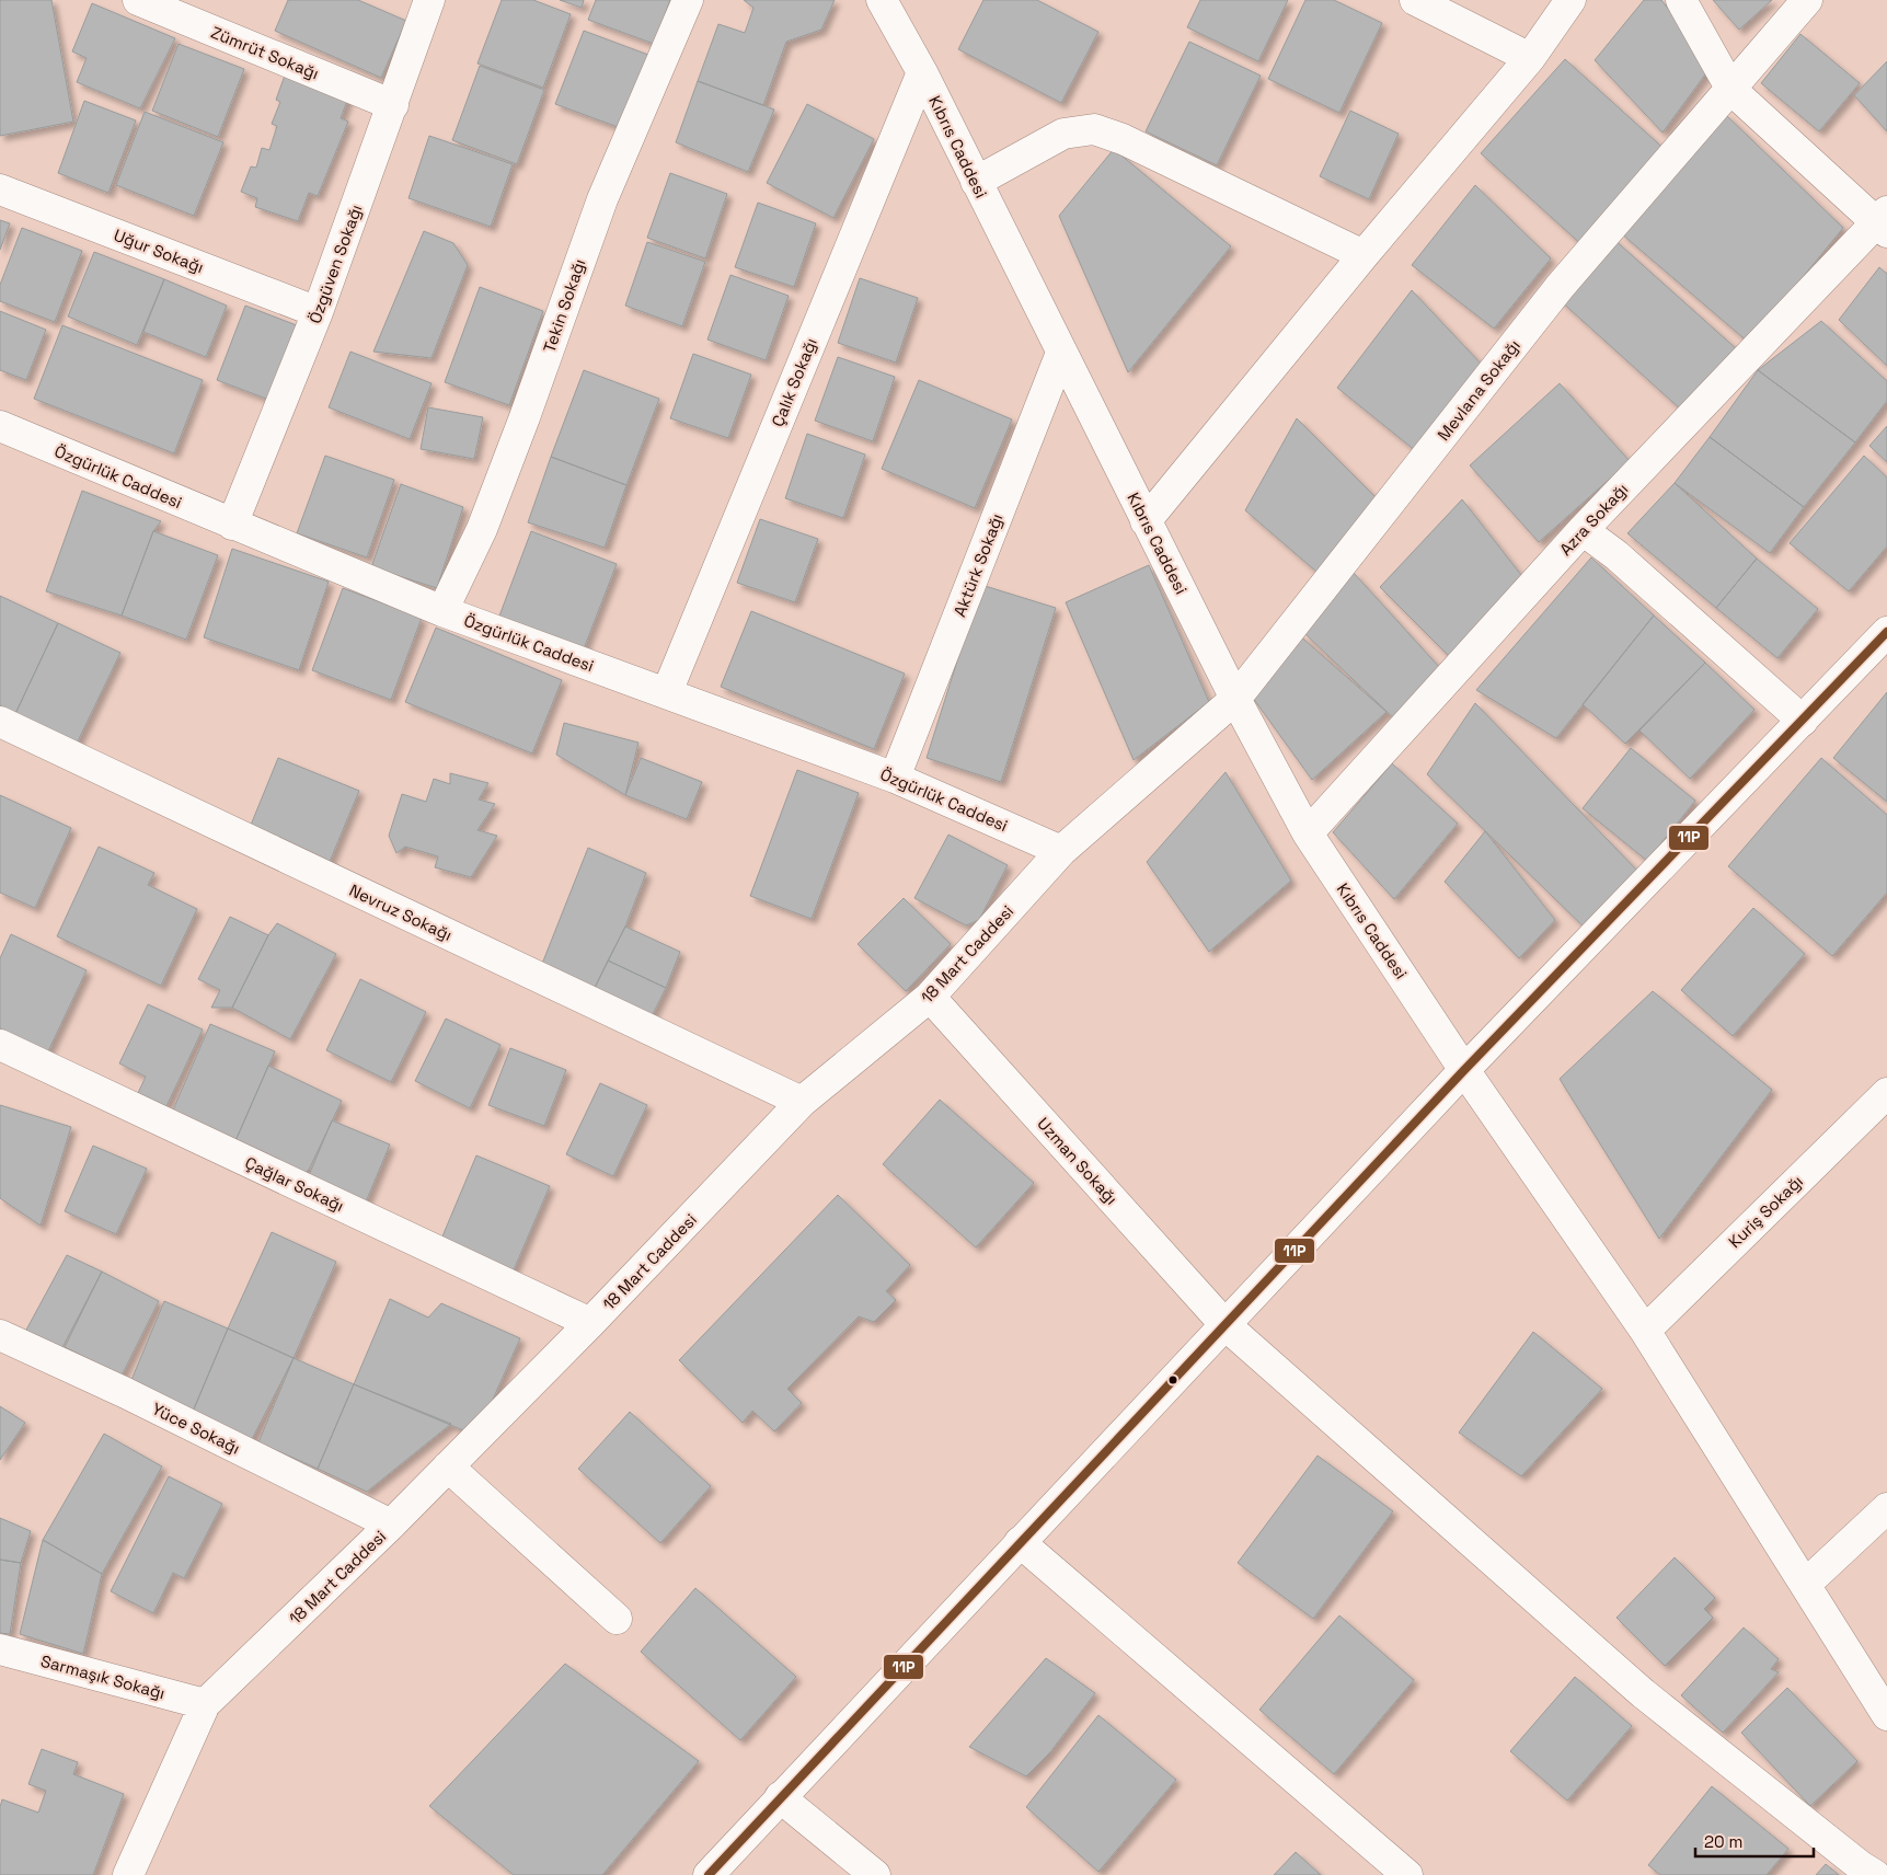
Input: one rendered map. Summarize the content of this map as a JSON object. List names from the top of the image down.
{
  "streets": {
    "street": [
      "Zümrüt Sokağı",
      "Kıbrıs Caddesi",
      "Uğur Sokağı",
      "Özgüven Sokağı",
      "Tekin Sokağı",
      "Çalık Sokağı",
      "Mevlana Sokağı",
      "Özgürlük Caddesi",
      "Azra Sokağı",
      "Aktürk Sokağı",
      "Nevruz Sokağı",
      "18 Mart Caddesi",
      "Uzman Sokağı",
      "Çağlar Sokağı",
      "Kuriş Sokağı",
      "Yüce Sokağı",
      "Sarmaşık Sokağı"
    ]
  },
  "crossings": [
    ["Zümrüt Sokağı", "Özgüven Sokağı"],
    ["Kıbrıs Caddesi", "Çalık Sokağı"],
    ["Kıbrıs Caddesi", "Mevlana Sokağı"],
    ["Kıbrıs Caddesi", "Azra Sokağı"],
    ["Kıbrıs Caddesi", "Aktürk Sokağı"],
    ["Kıbrıs Caddesi", "18 Mart Caddesi"],
    ["Kıbrıs Caddesi", "Kuriş Sokağı"],
    ["Uğur Sokağı", "Özgüven Sokağı"],
    ["Özgüven Sokağı", "Özgürlük Caddesi"],
    ["Tekin Sokağı", "Özgürlük Caddesi"],
    ["Çalık Sokağı", "Özgürlük Caddesi"],
    ["Mevlana Sokağı", "18 Mart Caddesi"],
    ["Özgürlük Caddesi", "Aktürk Sokağı"],
    ["Özgürlük Caddesi", "18 Mart Caddesi"],
    ["Nevruz Sokağı", "18 Mart Caddesi"],
    ["18 Mart Caddesi", "Uzman Sokağı"],
    ["18 Mart Caddesi", "Çağlar Sokağı"],
    ["18 Mart Caddesi", "Yüce Sokağı"],
    ["18 Mart Caddesi", "Sarmaşık Sokağı"]
  ],
  "lines": ["transit line 11P"],
  "scale_bar": "20 m"
}
